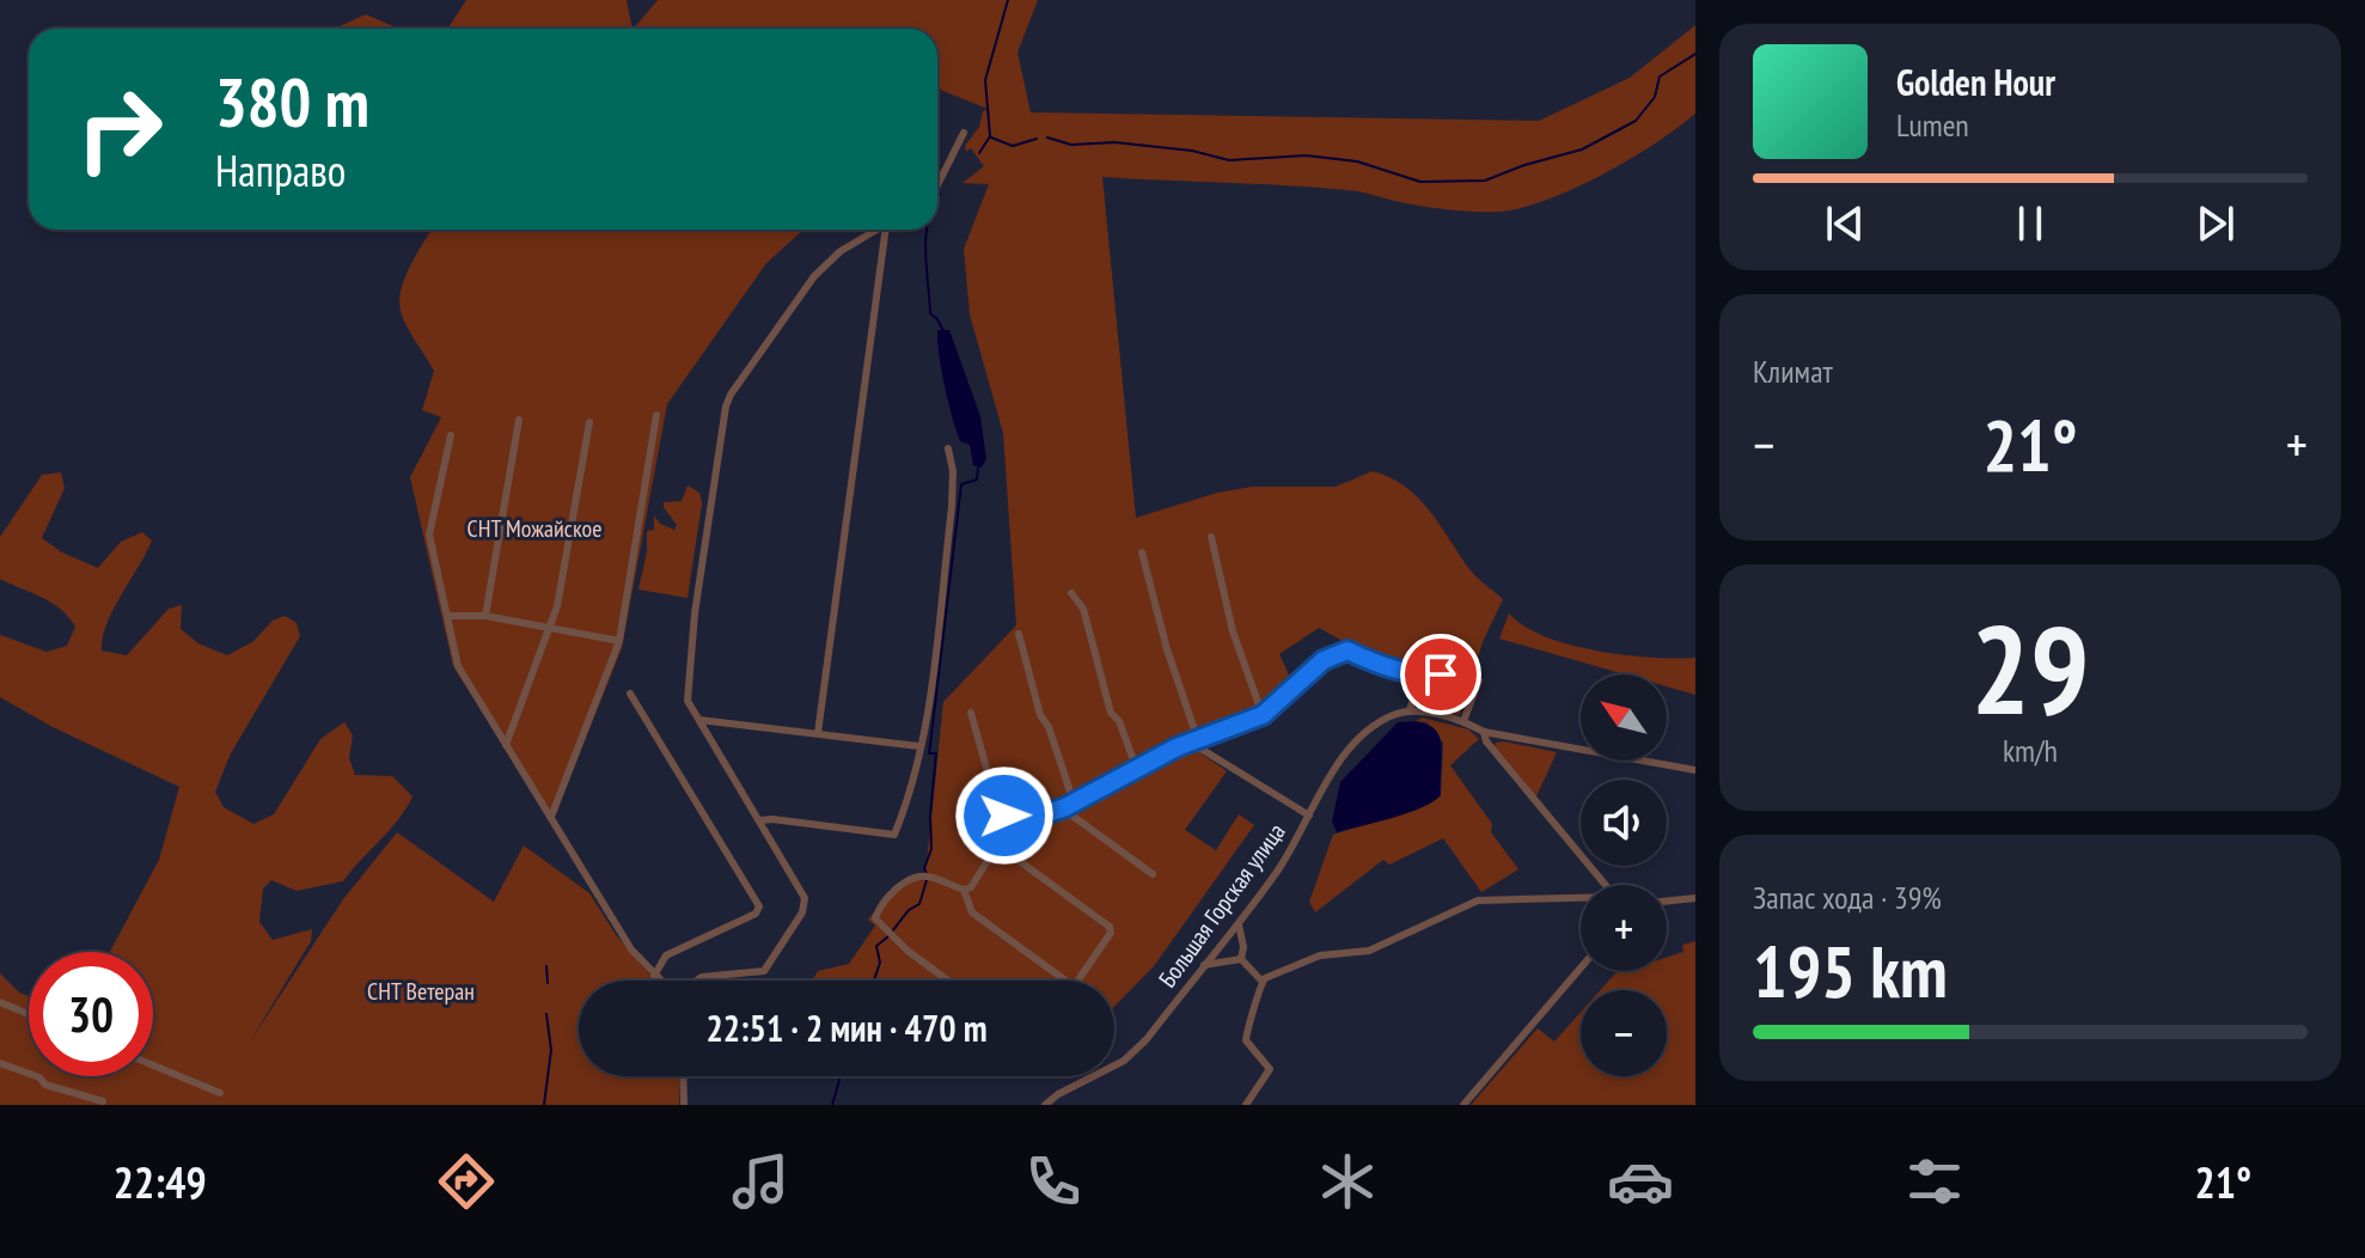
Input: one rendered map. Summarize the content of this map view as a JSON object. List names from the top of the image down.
{
  "streets": {
    "street": ["Большая Горская улица"]
  },
  "parks": ["СНТ Можайское", "СНТ Ветеран"],
  "north": "top left",
  "page": {
    "turn": ["380 m", "Направо"],
    "song": ["Golden Hour", "Lumen"],
    "tile": [
      "Климат",
      ["29", "km/h"],
      ["Запас хода · 39%", "195 km"]
    ],
    "heat": ["−", "21°", "+"],
    "map_buttons": ["+", "−"],
    "limit": "30",
    "trip": "22:51 · 2 мин · 470 m",
    "tabs": ["22:49", "21°"]
  }
}
